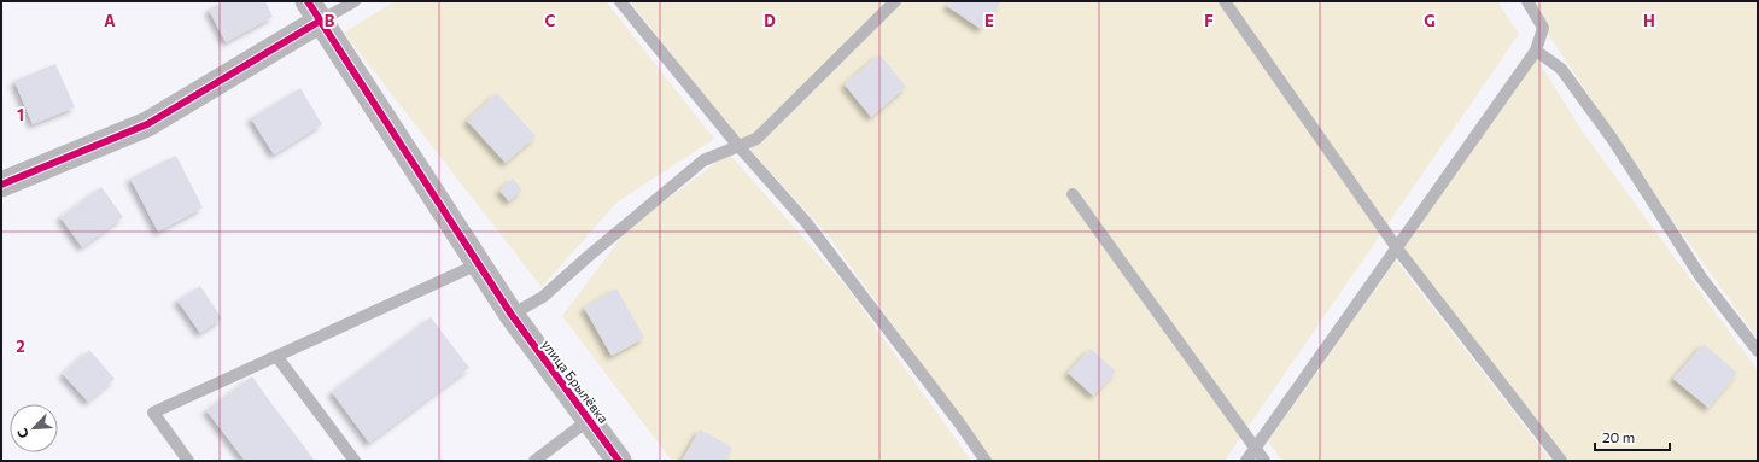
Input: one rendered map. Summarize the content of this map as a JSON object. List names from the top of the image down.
{
  "streets": {
    "street": ["улица Брылёвка"]
  },
  "scale_bar": "20 m",
  "north": "bottom left",
  "grid": {
    "columns": [
      "A",
      "B",
      "C",
      "D",
      "E",
      "F",
      "G",
      "H"
    ],
    "rows": ["1", "2"]
  }
}
